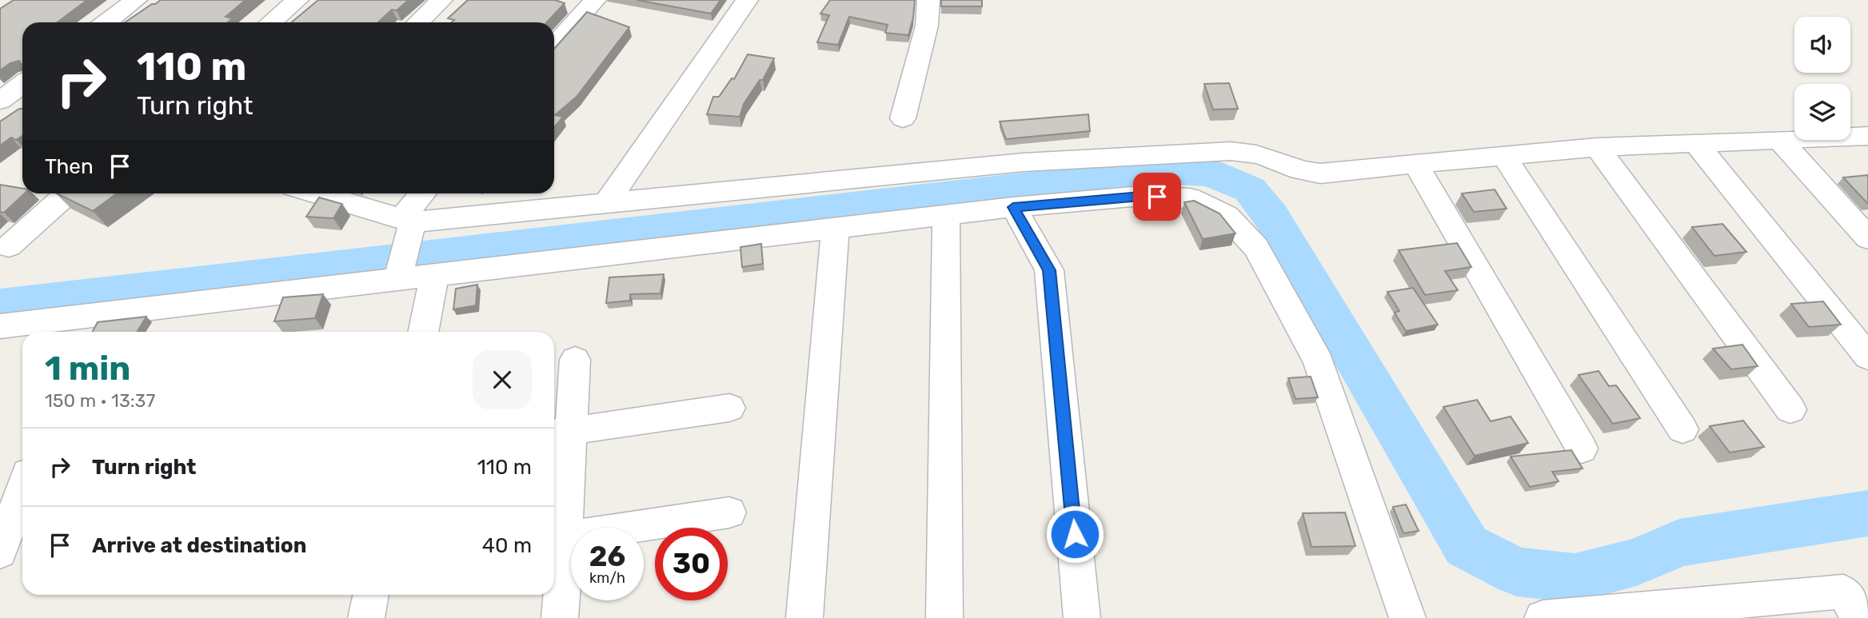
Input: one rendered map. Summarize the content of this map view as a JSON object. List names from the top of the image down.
{
  "page": {
    "turn": ["110 m", "Turn right"],
    "then": "Then",
    "heading": ["1 min", "150 m · 13:37"],
    "list": [
      {
        "name": "Turn right",
        "value": "110 m"
      },
      {
        "name": "Arrive at destination",
        "value": "40 m"
      }
    ],
    "speed": "26 km/h",
    "limit": "30"
  }
}
